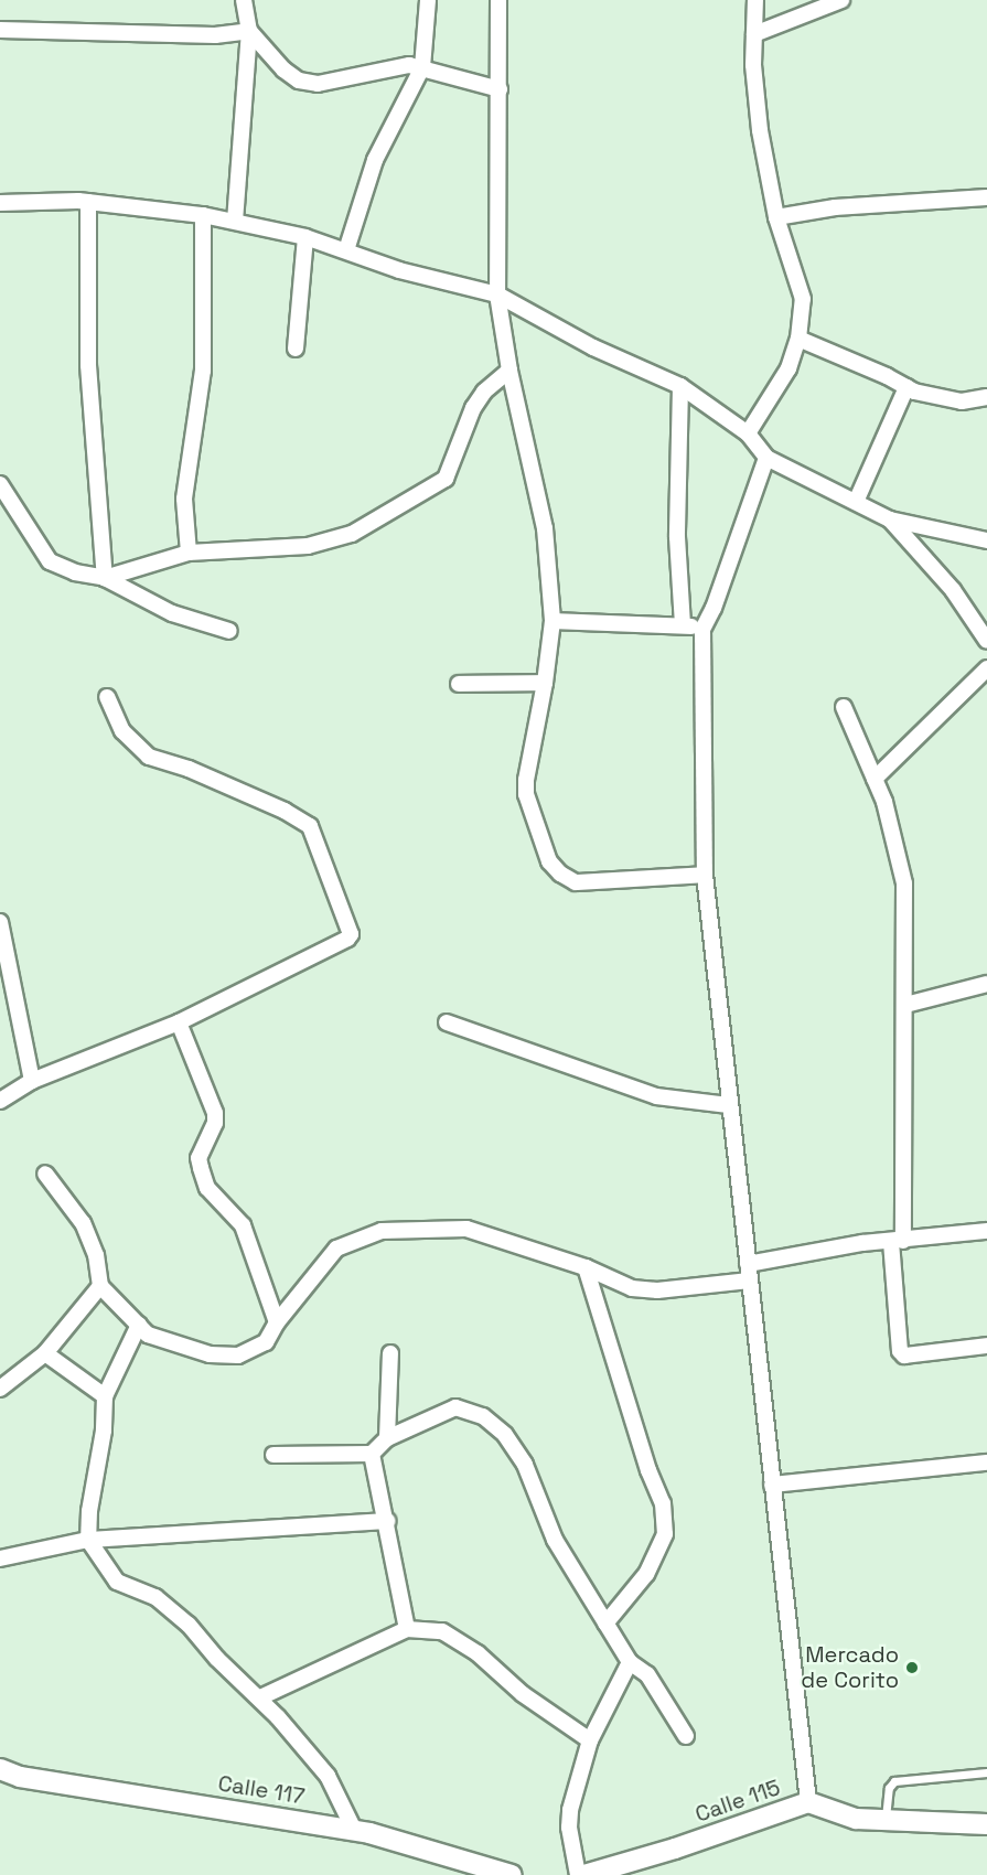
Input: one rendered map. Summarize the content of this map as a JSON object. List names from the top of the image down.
{
  "streets": {
    "street": ["Calle 117", "Calle 115"]
  },
  "places": ["Mercado de Corito"]
}
